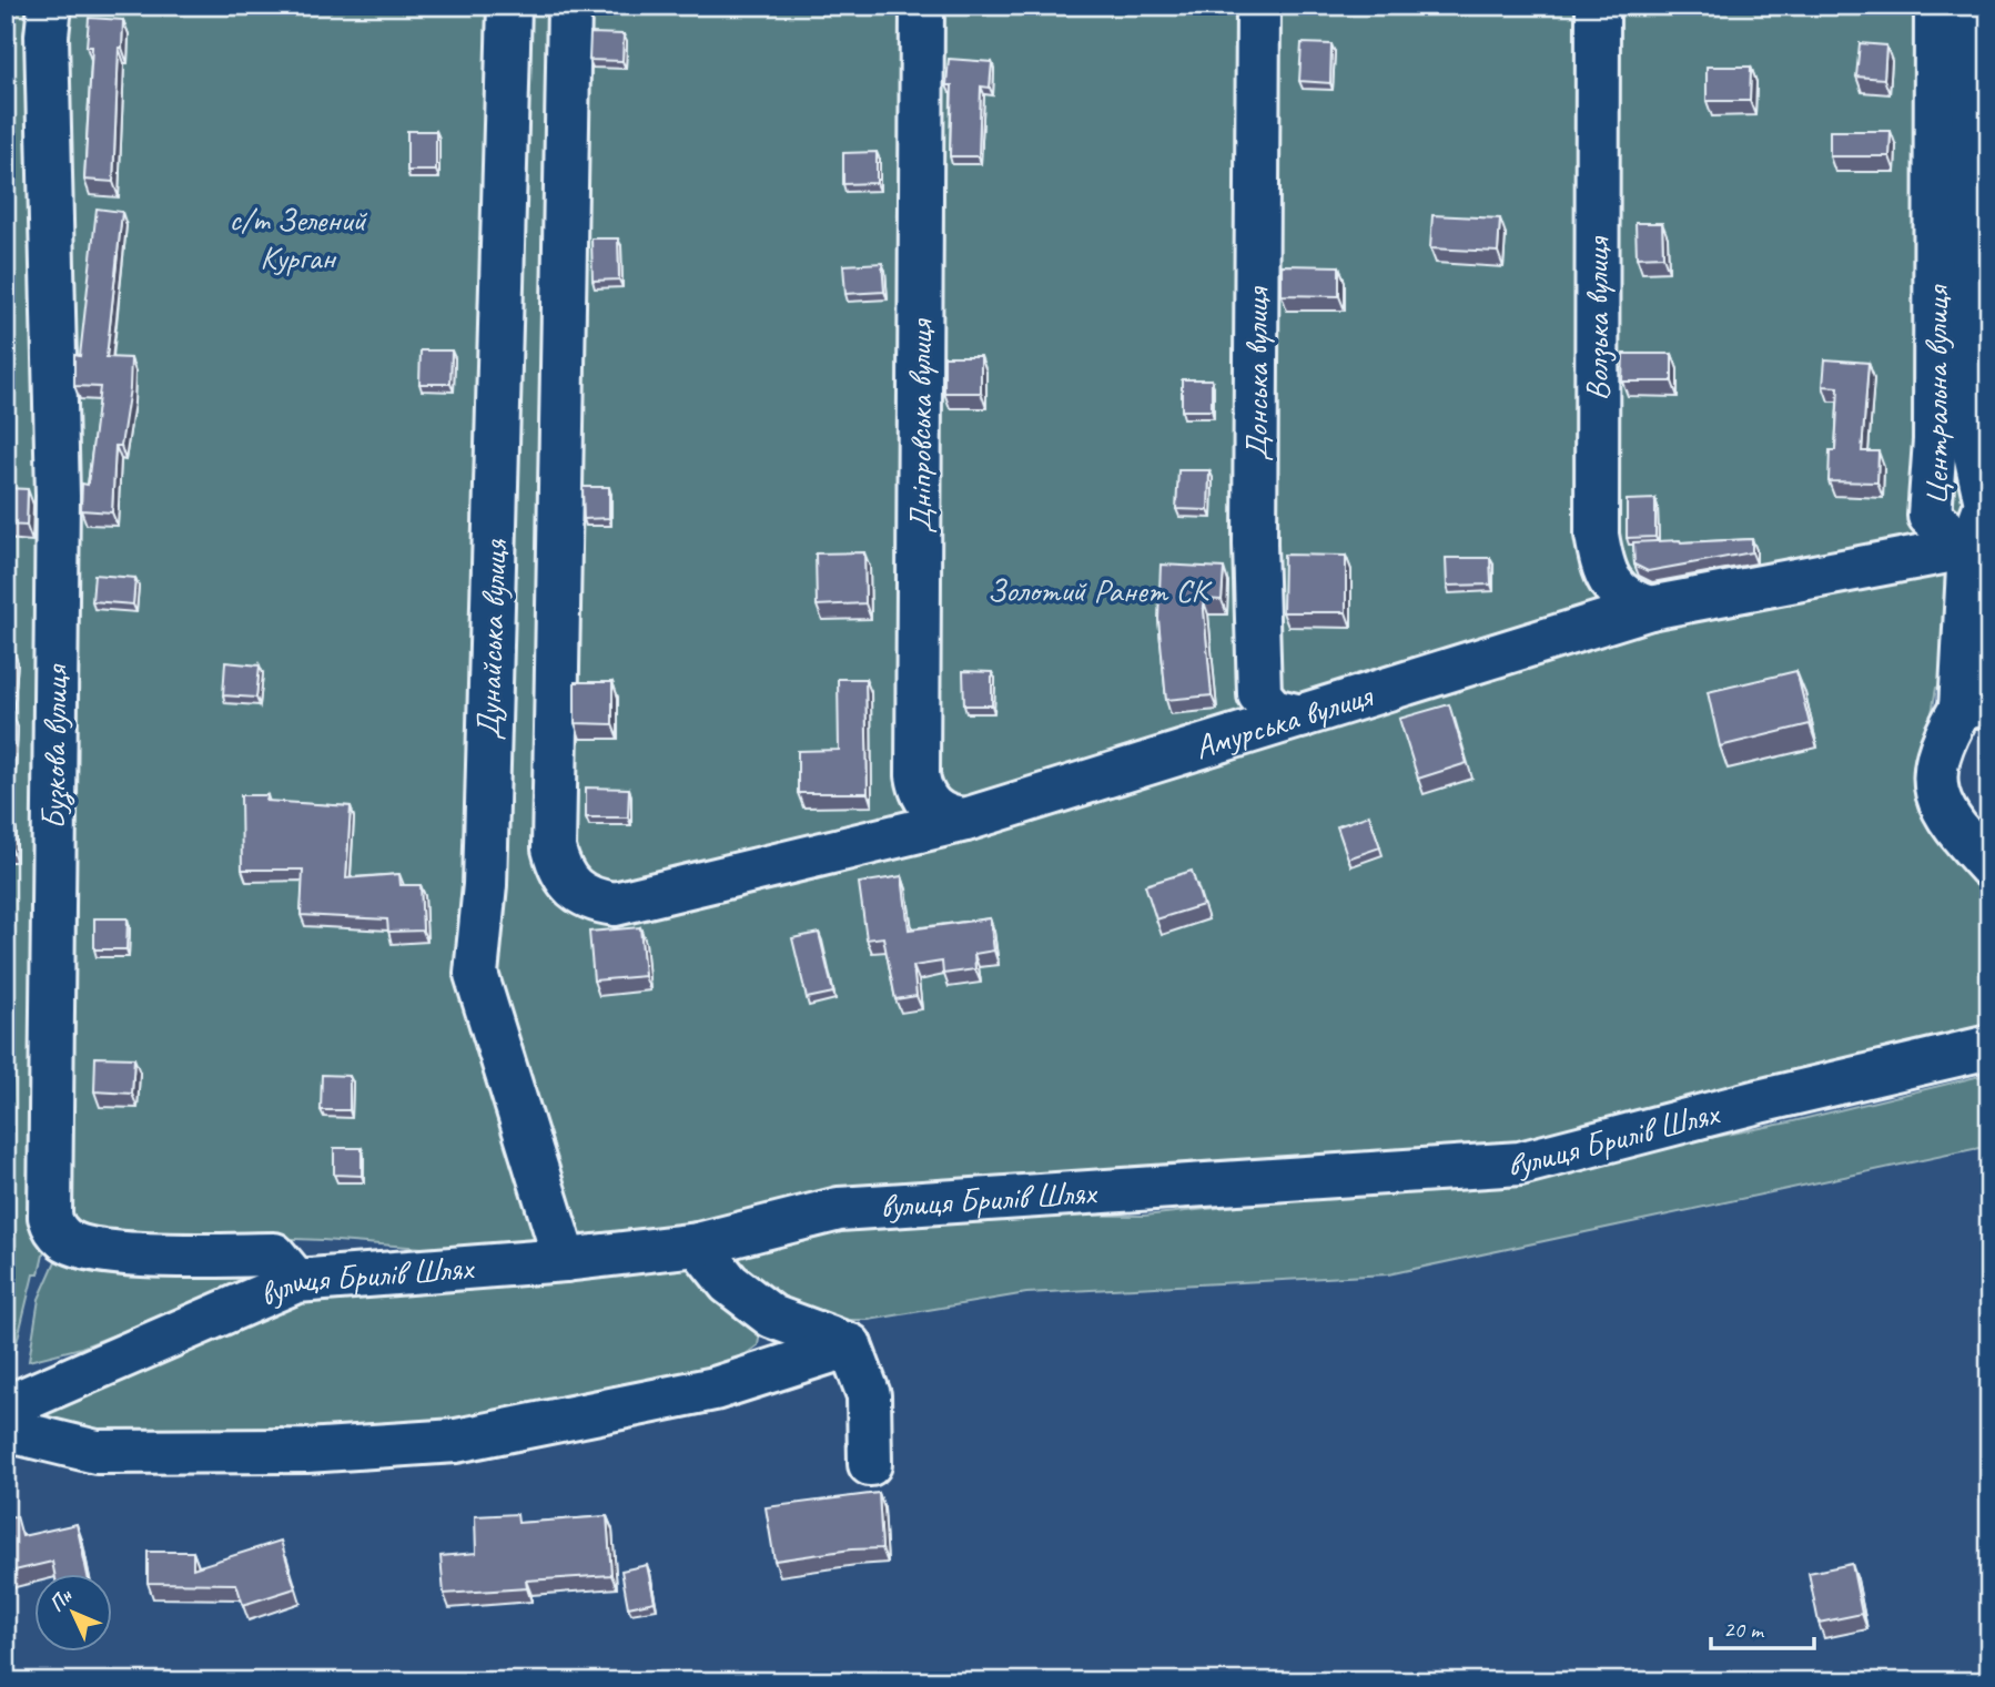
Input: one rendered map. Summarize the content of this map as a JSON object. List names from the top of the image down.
{
  "streets": {
    "street": [
      "Волзька вулиця",
      "Донська вулиця",
      "Центральна вулиця",
      "Дніпровська вулиця",
      "Дунайська вулиця",
      "Амурська вулиця",
      "Бузкова вулиця",
      "вулиця Брилів Шлях"
    ]
  },
  "crossings": [
    ["Волзька вулиця", "Амурська вулиця"],
    ["Донська вулиця", "Амурська вулиця"],
    ["Центральна вулиця", "Амурська вулиця"],
    ["Дніпровська вулиця", "Амурська вулиця"],
    ["Дунайська вулиця", "Амурська вулиця"],
    ["Дунайська вулиця", "вулиця Брилів Шлях"],
    ["Бузкова вулиця", "вулиця Брилів Шлях"]
  ],
  "parks": ["с/т Зелений Курган", "Золотий Ранет СК"],
  "scale_bar": "20 m",
  "north": "top left"
}
